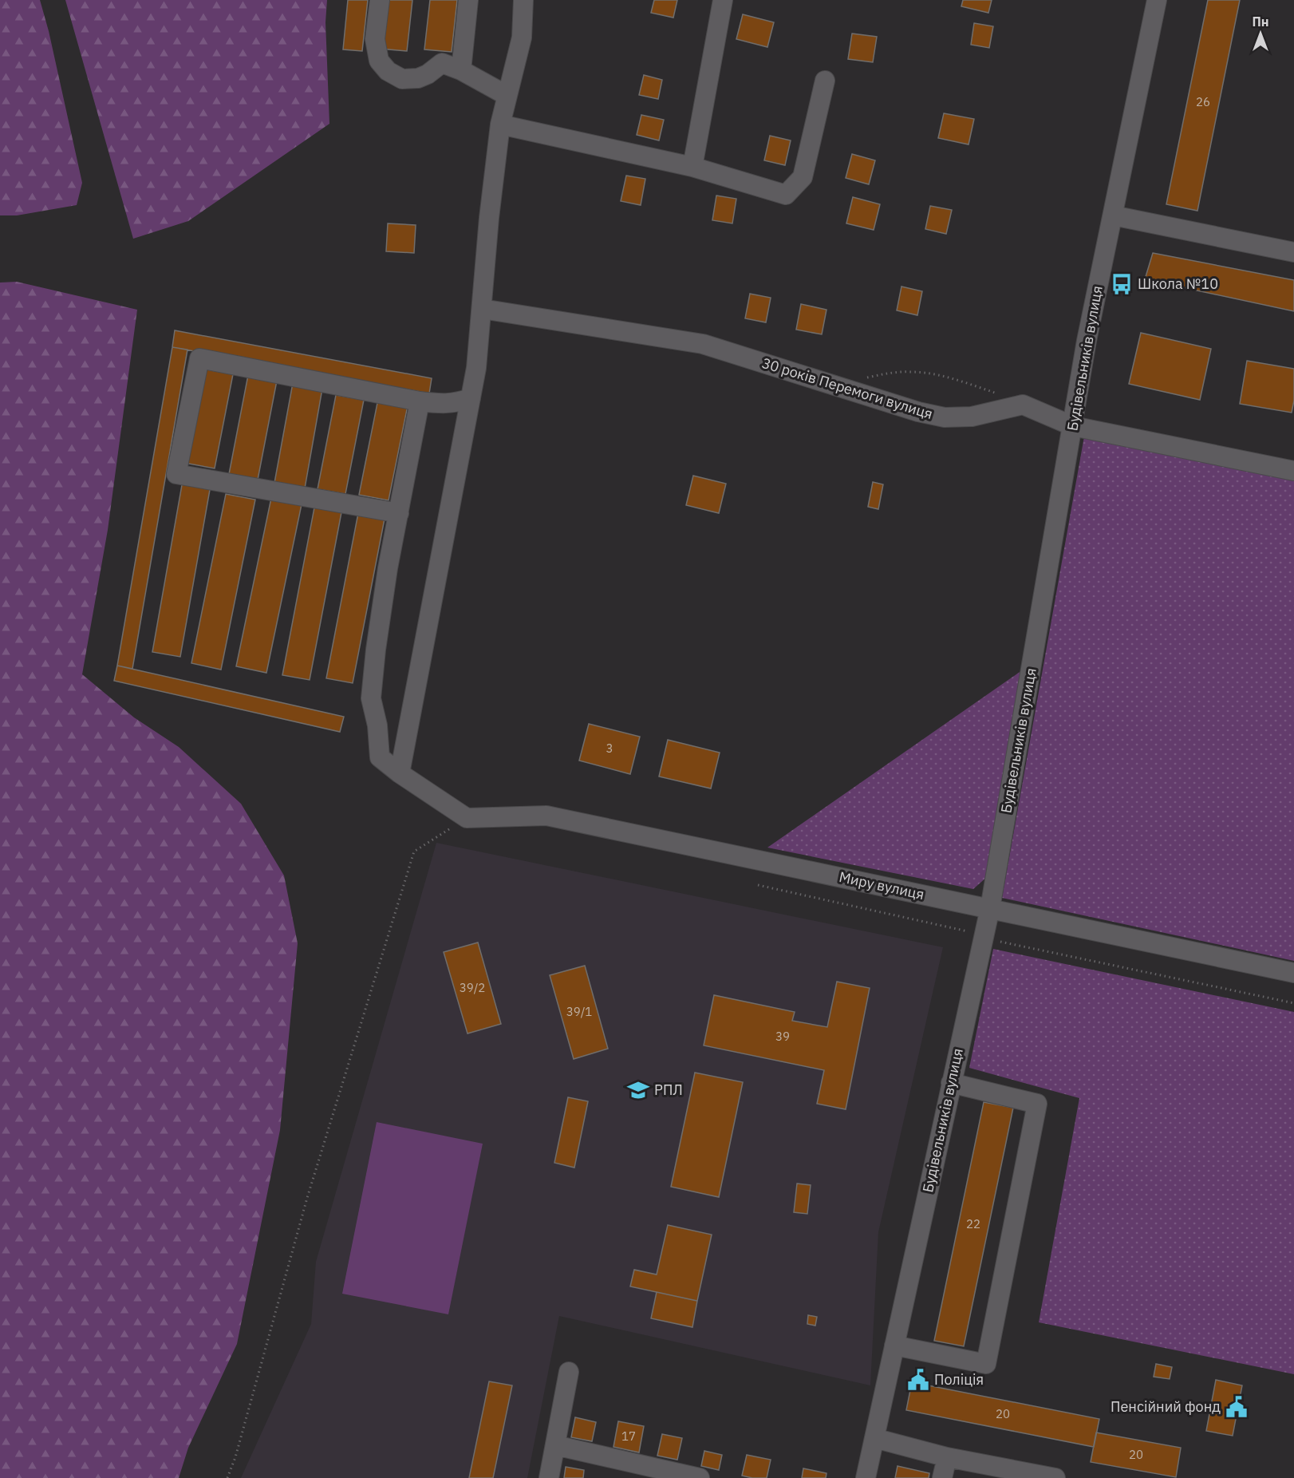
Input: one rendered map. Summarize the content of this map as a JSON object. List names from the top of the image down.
{
  "streets": {
    "street": ["Будівельників вулиця", "30 років Перемоги вулиця", "Миру вулиця"]
  },
  "crossings": [
    ["Будівельників вулиця", "30 років Перемоги вулиця"],
    ["Будівельників вулиця", "Миру вулиця"]
  ],
  "places": {
    "bus stop": ["Школа №10"],
    "school or university": ["РПЛ"],
    "public building": ["Поліція", "Пенсійний фонд"]
  },
  "house_numbers": [
    "26",
    "3",
    "39/2",
    "39/1",
    "39",
    "22",
    "20",
    "17",
    "20"
  ],
  "north": "top"
}
